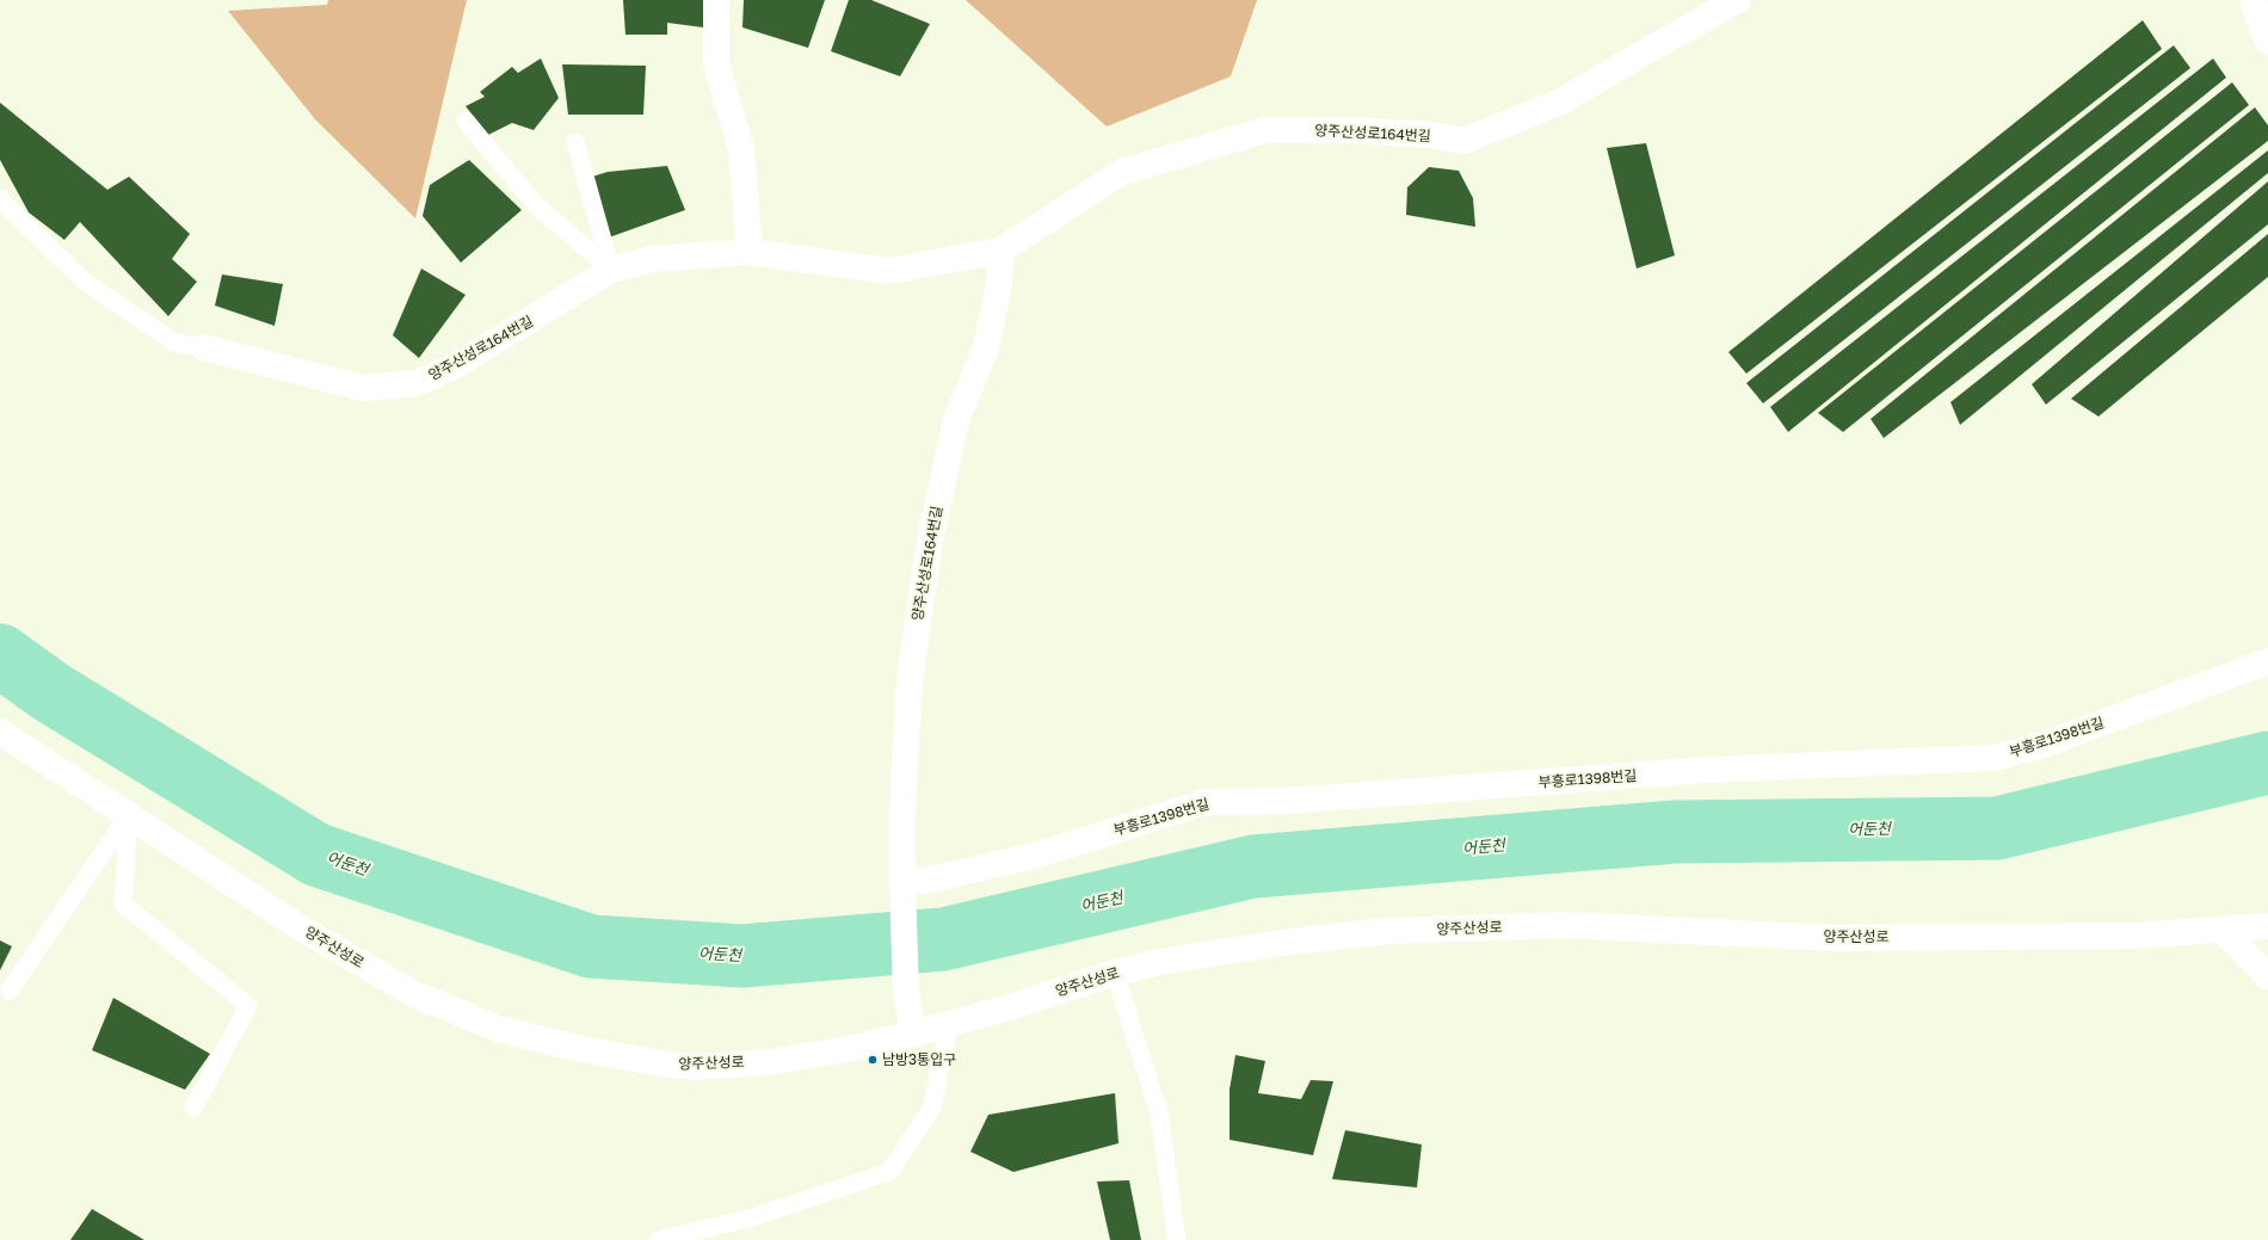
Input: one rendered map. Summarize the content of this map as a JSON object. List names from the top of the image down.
{
  "streets": {
    "street": ["양주산성로164번길", "부흥로1398번길", "양주산성로"]
  },
  "crossings": [
    ["양주산성로164번길", "부흥로1398번길"],
    ["양주산성로164번길", "양주산성로"]
  ],
  "water": ["어둔천"],
  "places": ["남방3통입구"]
}
